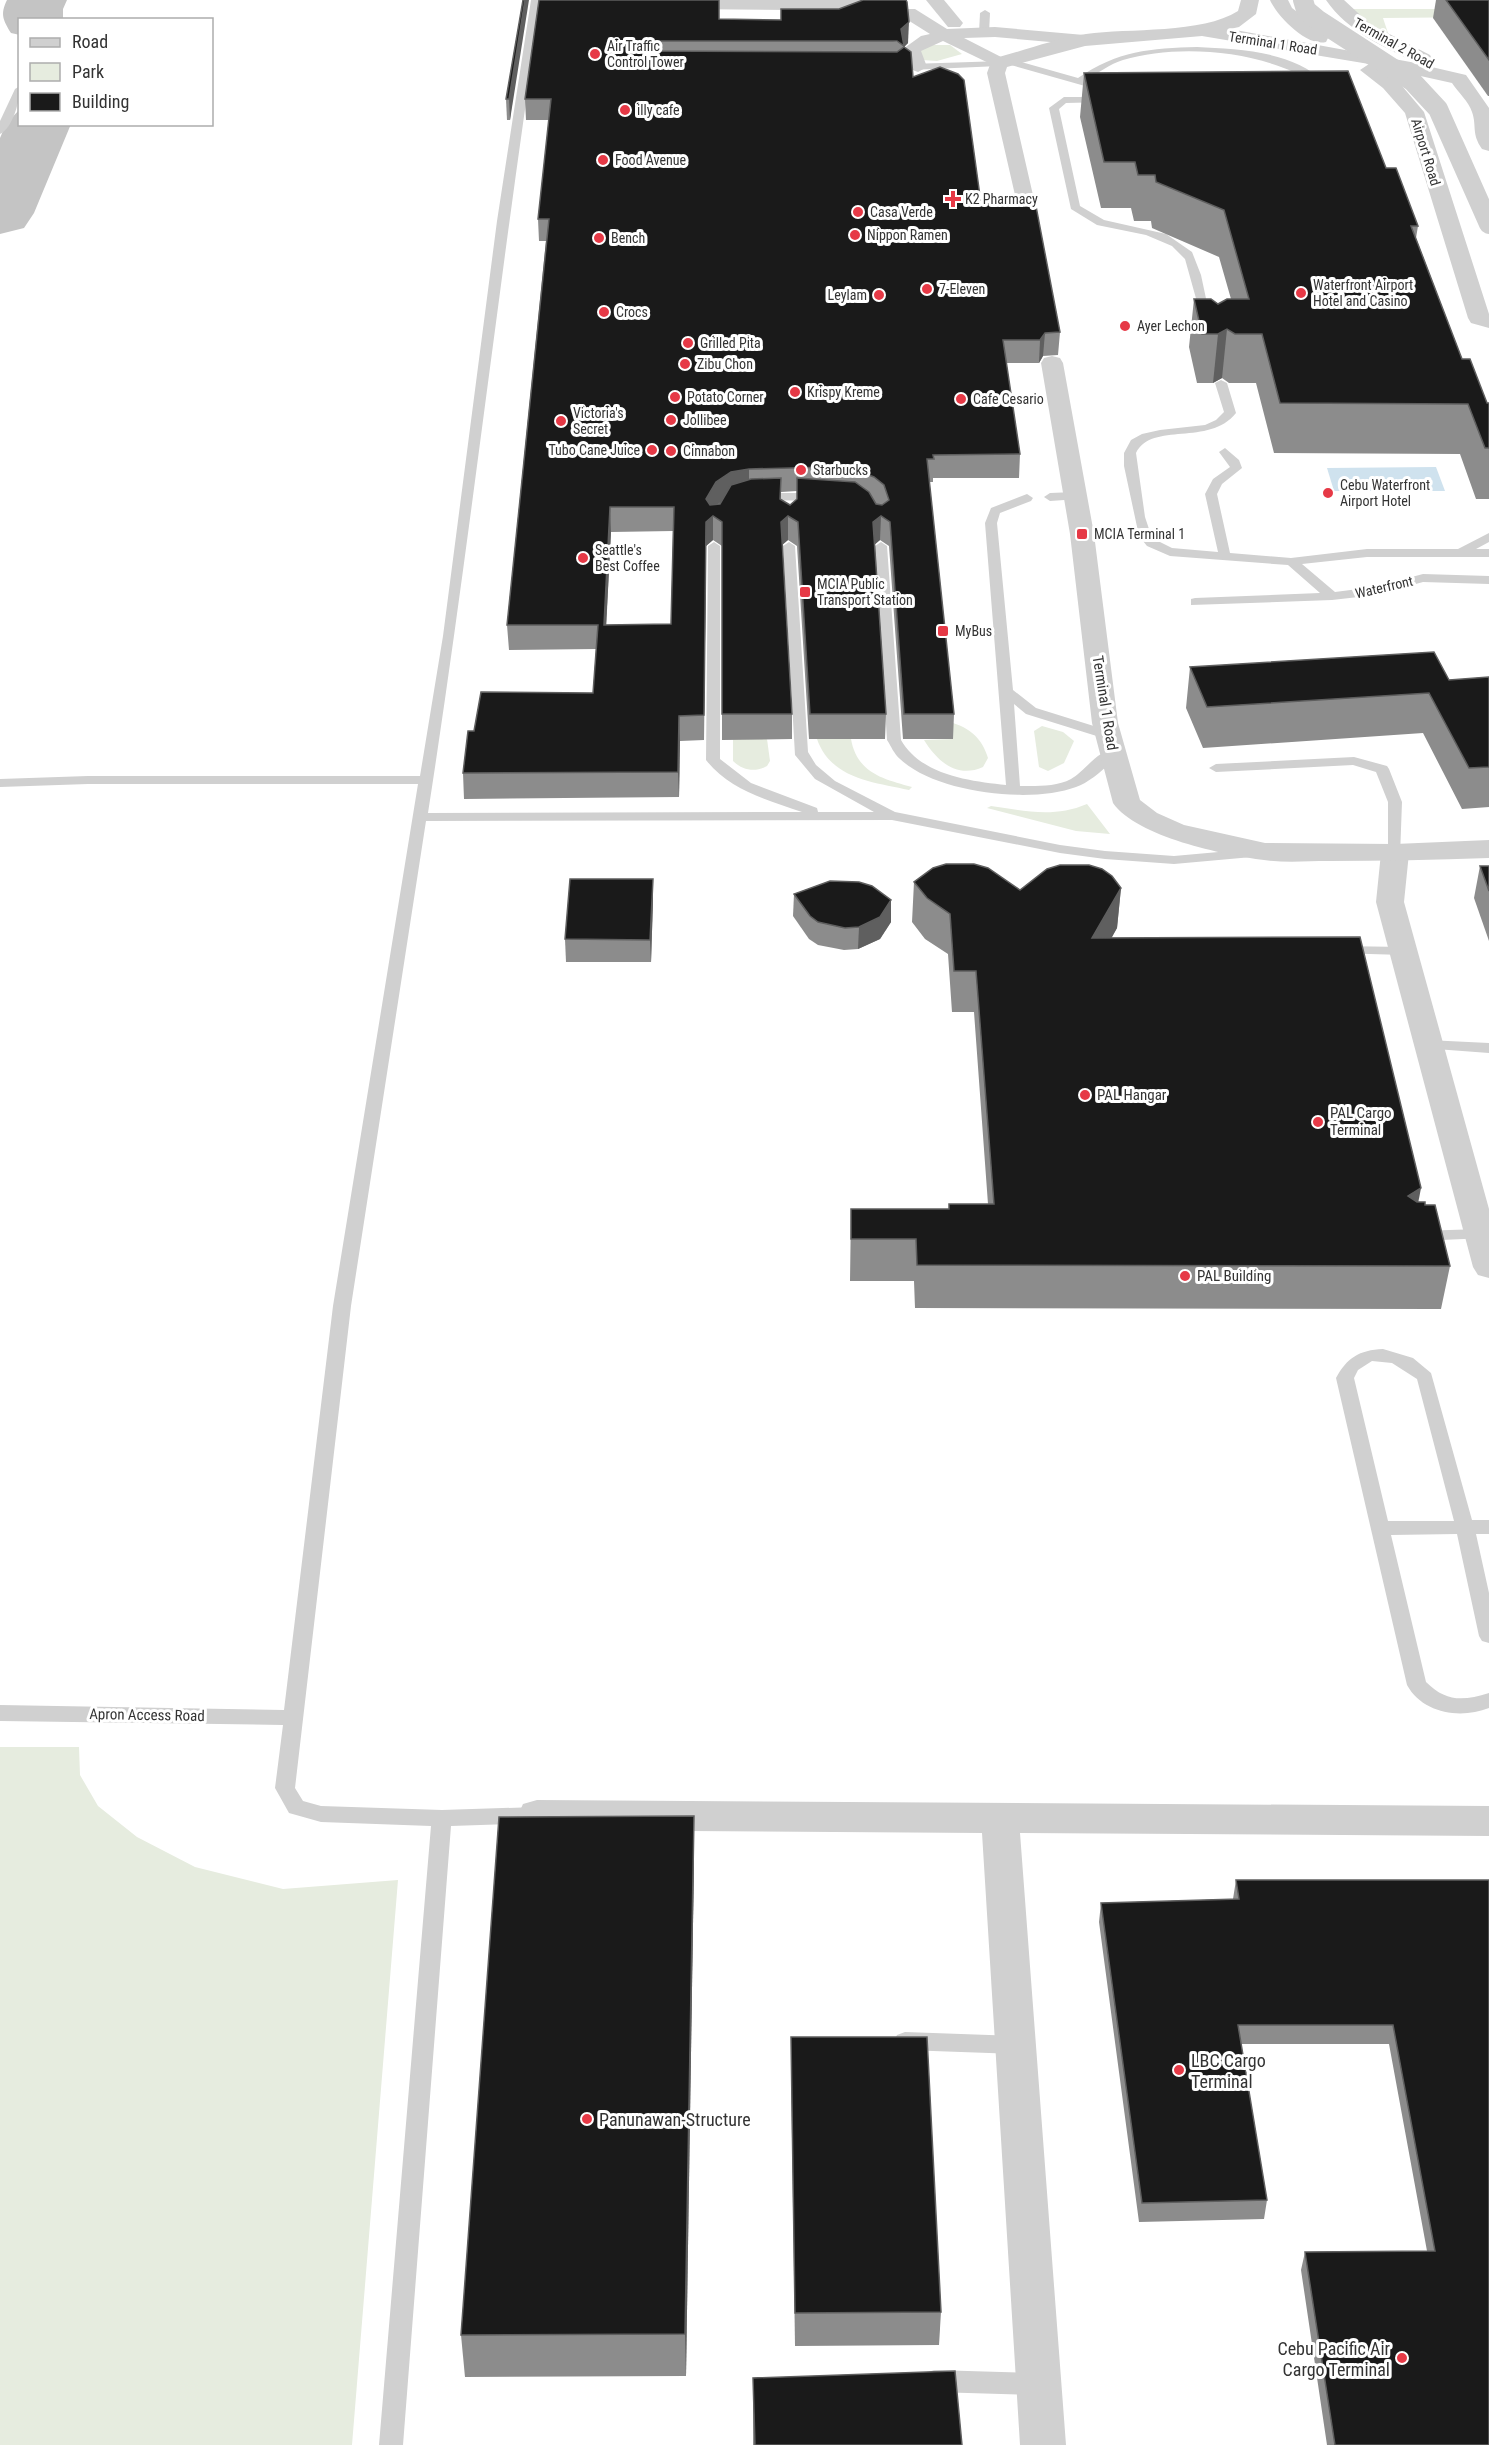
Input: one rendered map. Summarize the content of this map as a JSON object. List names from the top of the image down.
{
  "streets": {
    "street": ["Terminal 1 Road", "Terminal 2 Road", "Airport Road"],
    "lane": ["Waterfront", "Apron Access Road"]
  },
  "crossings": [
    ["Terminal 1 Road", "Terminal 2 Road"]
  ],
  "places": {
    "other": [
      "Air Traffic Control Tower",
      "illy cafe",
      "Food Avenue",
      "Casa Verde",
      "Nippon Ramen",
      "Bench",
      "7-Eleven",
      "Waterfront Airport Hotel and Casino",
      "Leylam",
      "Crocs",
      "Ayer Lechon",
      "Grilled Pita",
      "Zibu Chon",
      "Krispy Kreme",
      "Potato Corner",
      "Cafe Cesario",
      "Jollibee",
      "Victoria's Secret",
      "Tubo Cane Juice",
      "Cinnabon",
      "Starbucks",
      "Cebu Waterfront Airport Hotel",
      "Seattle's Best Coffee",
      "PAL Hangar",
      "PAL Cargo Terminal",
      "PAL Building",
      "LBC Cargo Terminal",
      "Panunawan-Structure",
      "Cebu Pacific Air Cargo Terminal"
    ],
    "health": ["K2 Pharmacy"],
    "transit": ["MCIA Terminal 1", "MCIA Public Transport Station", "MyBus"]
  },
  "legend": ["Road", "Park", "Building"]
}
